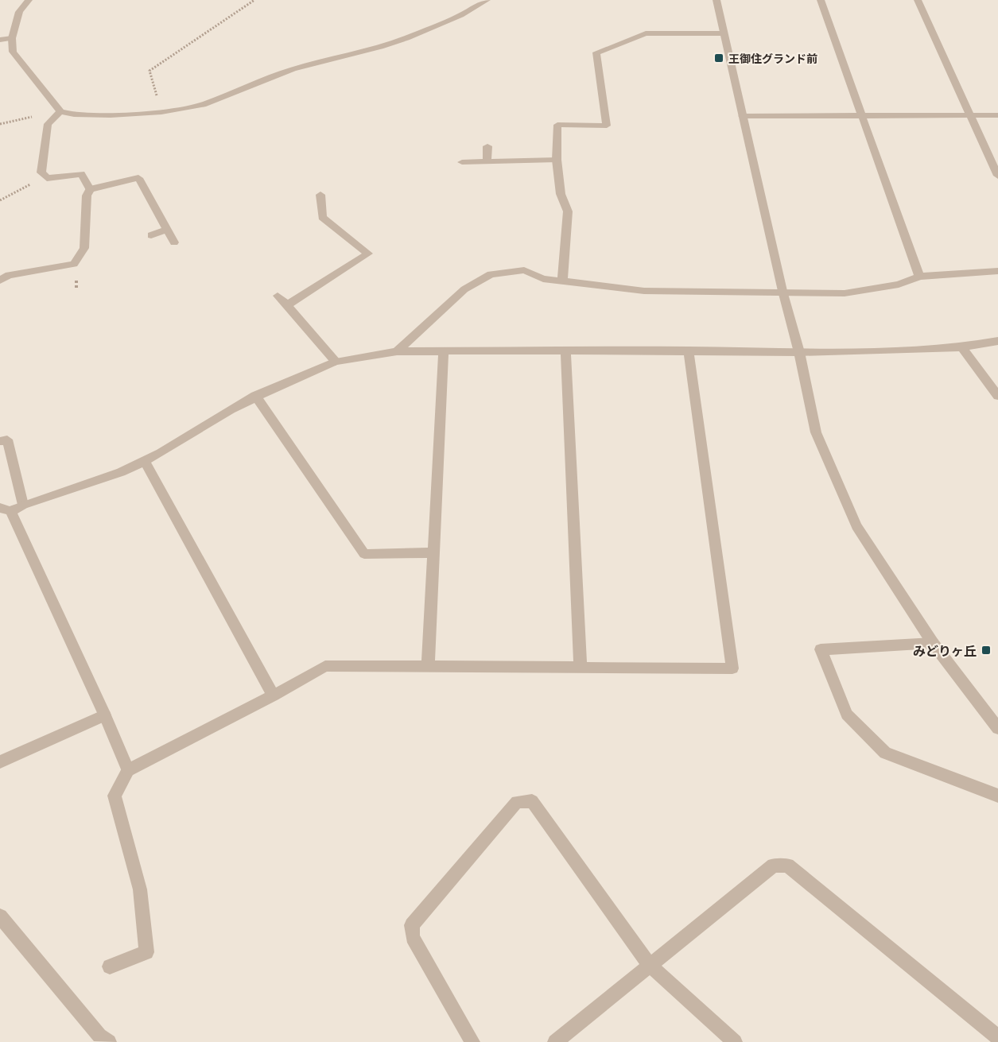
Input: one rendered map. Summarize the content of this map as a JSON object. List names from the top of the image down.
{
  "places": {
    "transit": ["王御住グランド前", "みどりヶ丘"]
  }
}
